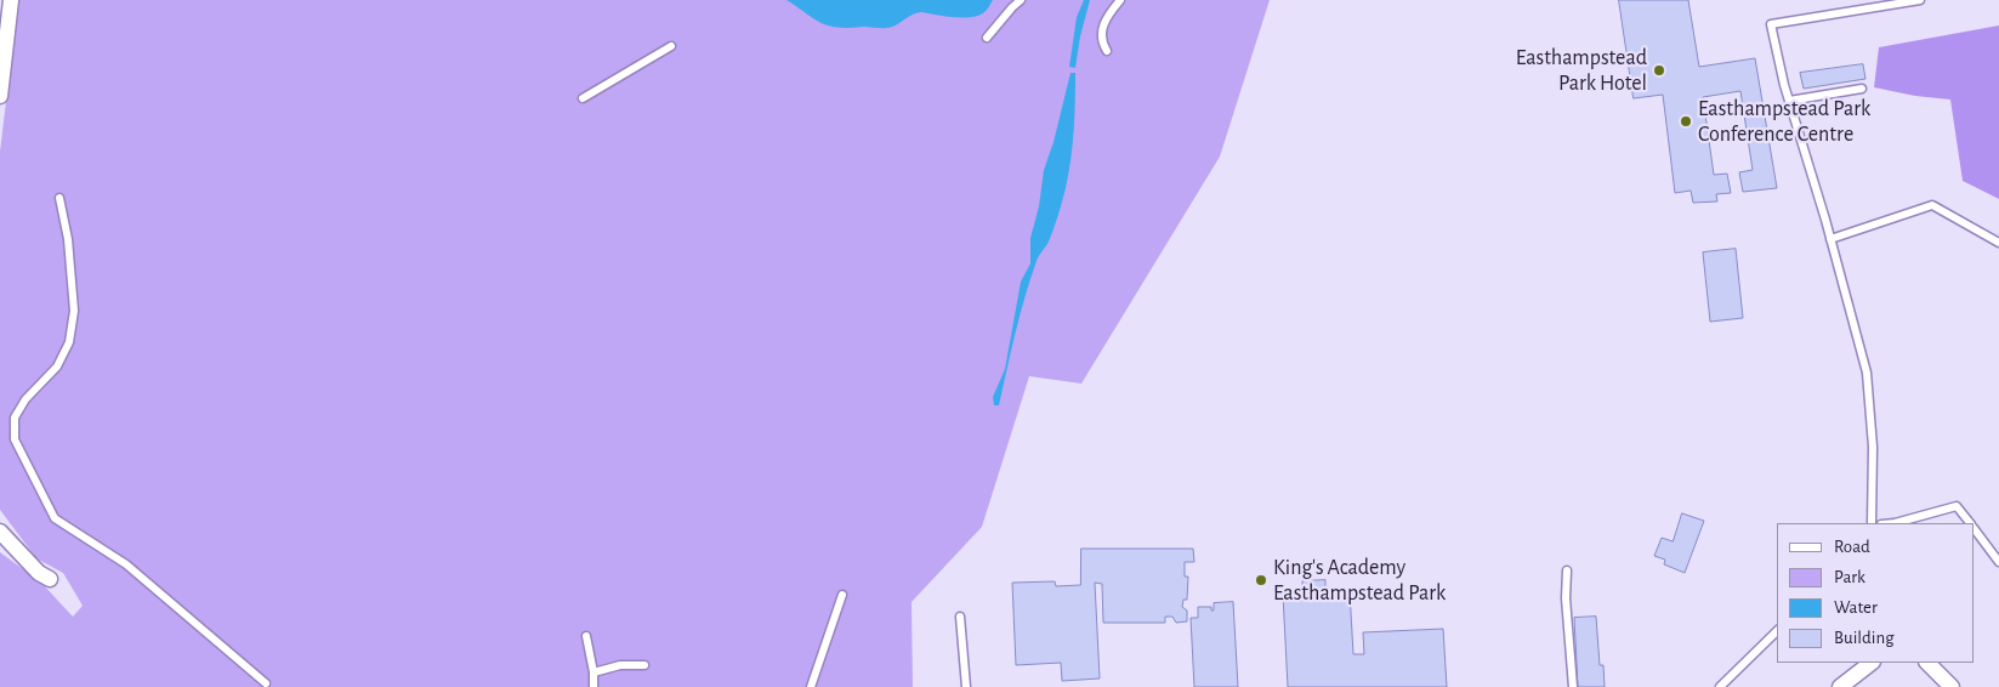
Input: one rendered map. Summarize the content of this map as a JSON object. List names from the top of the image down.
{
  "places": ["Easthampstead Park Hotel", "Easthampstead Park Conference Centre", "King's Academy Easthampstead Park"],
  "legend": [
    "Road",
    "Park",
    "Water",
    "Building"
  ]
}
